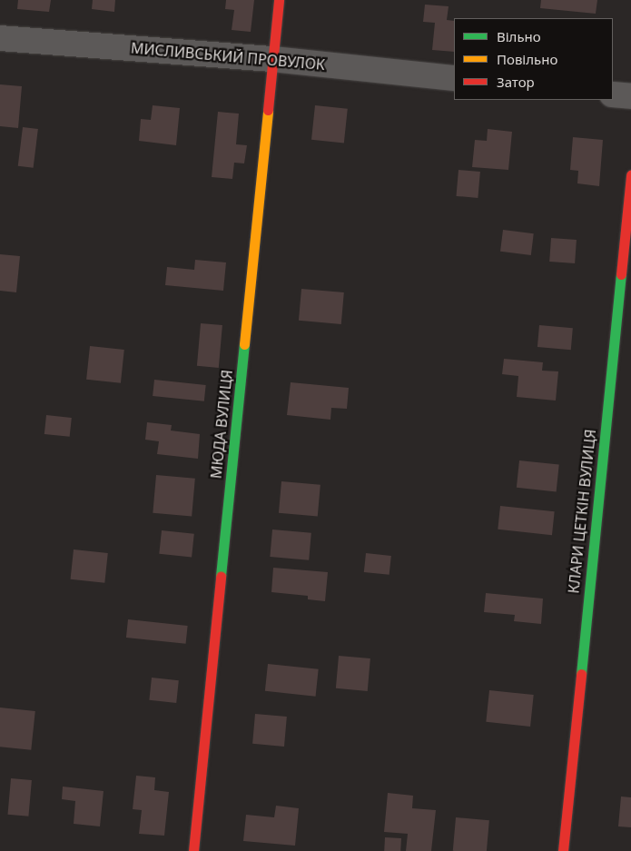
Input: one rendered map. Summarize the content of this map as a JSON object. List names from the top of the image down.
{
  "streets": {
    "street": ["МИСЛИВСЬКИЙ ПРОВУЛОК", "МЮДА ВУЛИЦЯ", "КЛАРИ ЦЕТКІН ВУЛИЦЯ"]
  },
  "crossings": [
    ["МИСЛИВСЬКИЙ ПРОВУЛОК", "МЮДА ВУЛИЦЯ"]
  ],
  "legend": ["Вільно", "Повільно", "Затор"]
}
